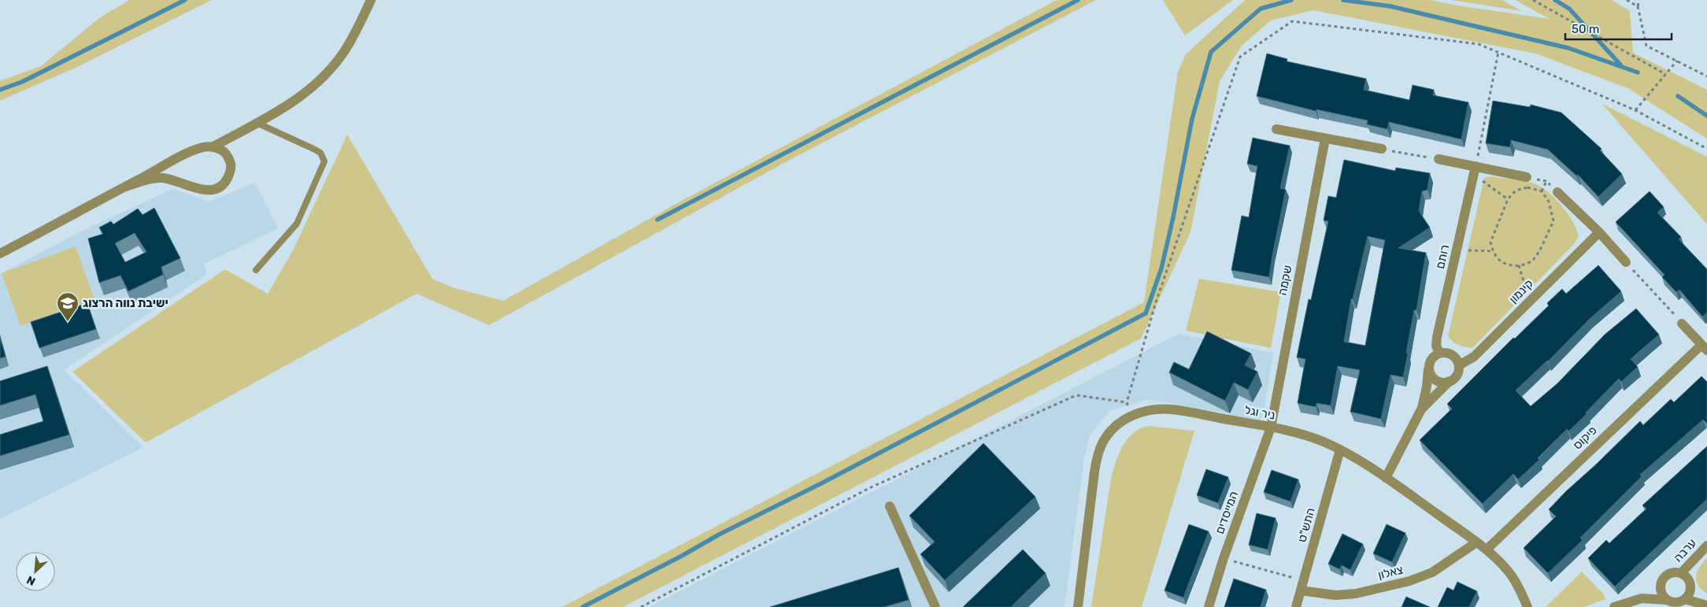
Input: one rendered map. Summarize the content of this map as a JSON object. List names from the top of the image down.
{
  "streets": {
    "street": [
      "רותם",
      "שקמה",
      "קינמון",
      "ניר וגל",
      "פיקוס",
      "המייסדים",
      "התש\"ט",
      "ערבה",
      "צאלון"
    ]
  },
  "crossings": [
    ["רותם", "קינמון"],
    ["שקמה", "ניר וגל"],
    ["שקמה", "המייסדים"],
    ["ניר וגל", "פיקוס"],
    ["ניר וגל", "המייסדים"],
    ["ניר וגל", "התש\"ט"],
    ["ניר וגל", "צאלון"],
    ["התש\"ט", "צאלון"]
  ],
  "places": {
    "school or university": ["ישיבת נווה הרצוג"]
  },
  "scale_bar": "50 m",
  "north": "bottom left"
}
